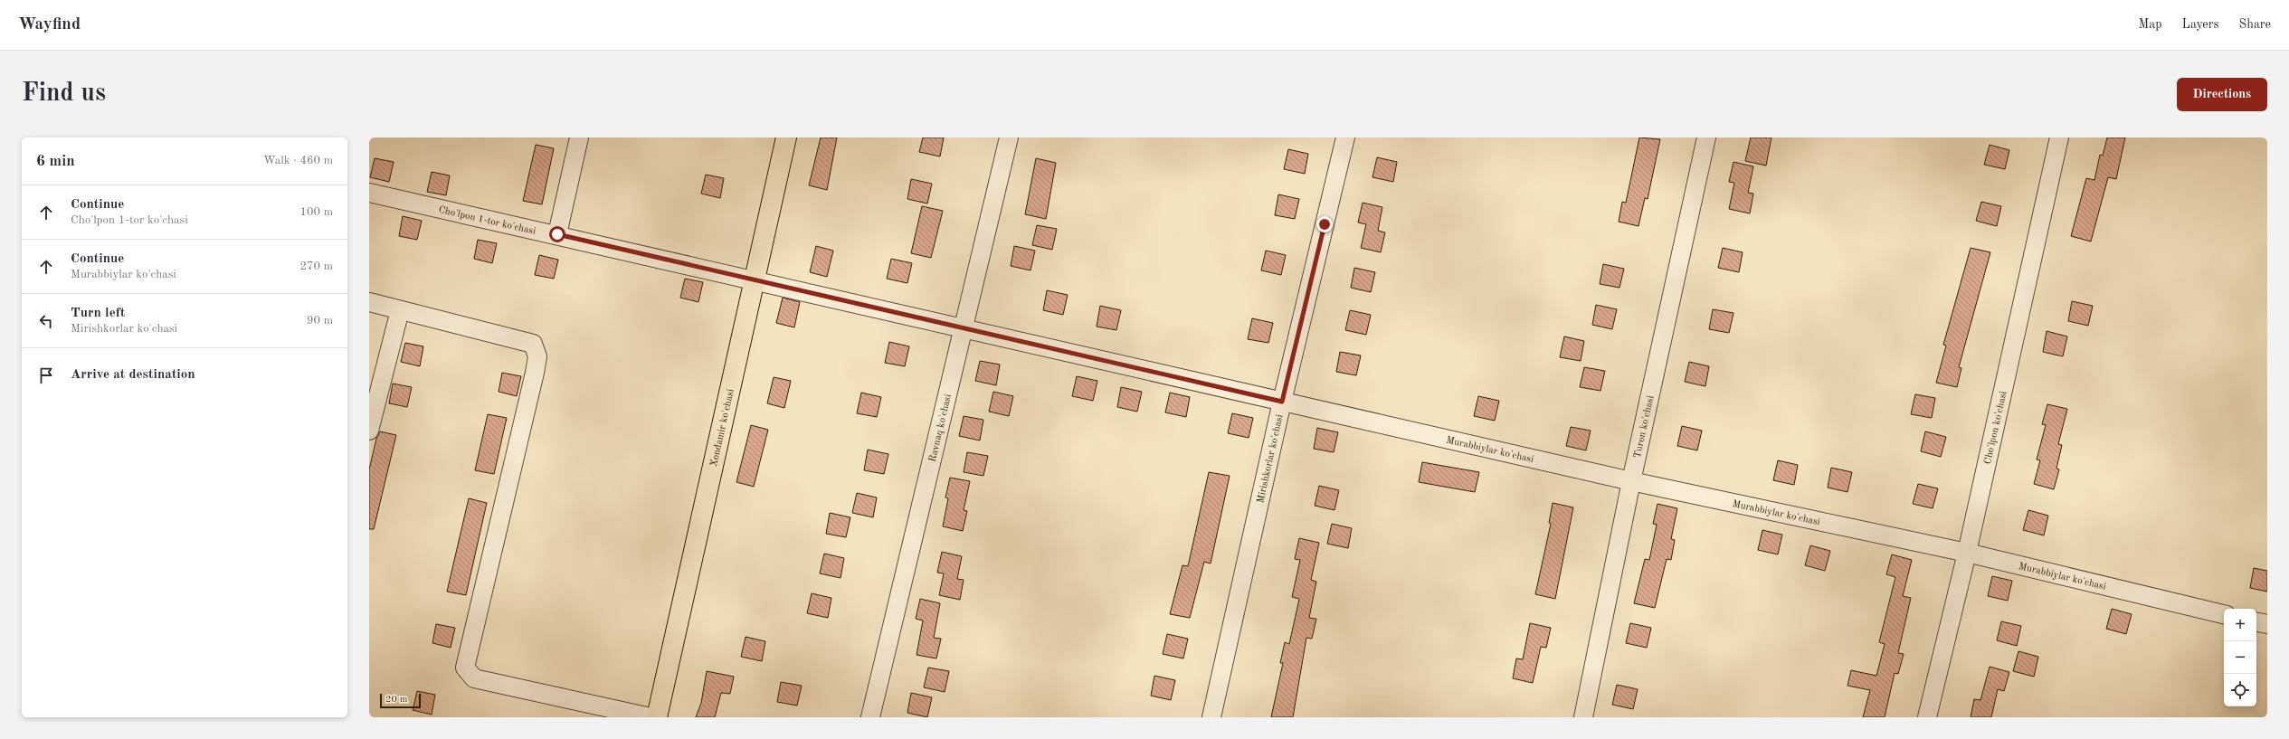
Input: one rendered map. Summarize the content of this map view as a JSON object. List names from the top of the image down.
{
  "streets": {
    "main road": ["Xondamir ko'chasi"],
    "street": [
      "Cho'lpon 1-tor ko'chasi",
      "Ravnaq ko'chasi",
      "Turon ko'chasi",
      "Cho'lpon ko'chasi",
      "Murabbiylar ko'chasi",
      "Mirishkorlar ko'chasi"
    ]
  },
  "crossings": [
    ["Cho'lpon 1-tor ko'chasi", "Xondamir ko'chasi"],
    ["Cho'lpon 1-tor ko'chasi", "Murabbiylar ko'chasi"],
    ["Xondamir ko'chasi", "Murabbiylar ko'chasi"],
    ["Ravnaq ko'chasi", "Murabbiylar ko'chasi"],
    ["Turon ko'chasi", "Murabbiylar ko'chasi"],
    ["Cho'lpon ko'chasi", "Murabbiylar ko'chasi"],
    ["Murabbiylar ko'chasi", "Mirishkorlar ko'chasi"]
  ],
  "scale_bar": "20 m",
  "page": {
    "header": "Wayfind",
    "nav": ["Map", "Layers", "Share"],
    "buttons": "Directions",
    "title": "Find us",
    "heading": ["6 min", "Walk · 460 m"],
    "list": [
      ["Continue", "Cho'lpon 1-tor ko'chasi", "100 m"],
      ["Continue", "Murabbiylar ko'chasi", "270 m"],
      ["Turn left", "Mirishkorlar ko'chasi", "90 m"],
      "Arrive at destination"
    ],
    "map_buttons": ["+", "−"],
    "scale": "20 m"
  }
}
